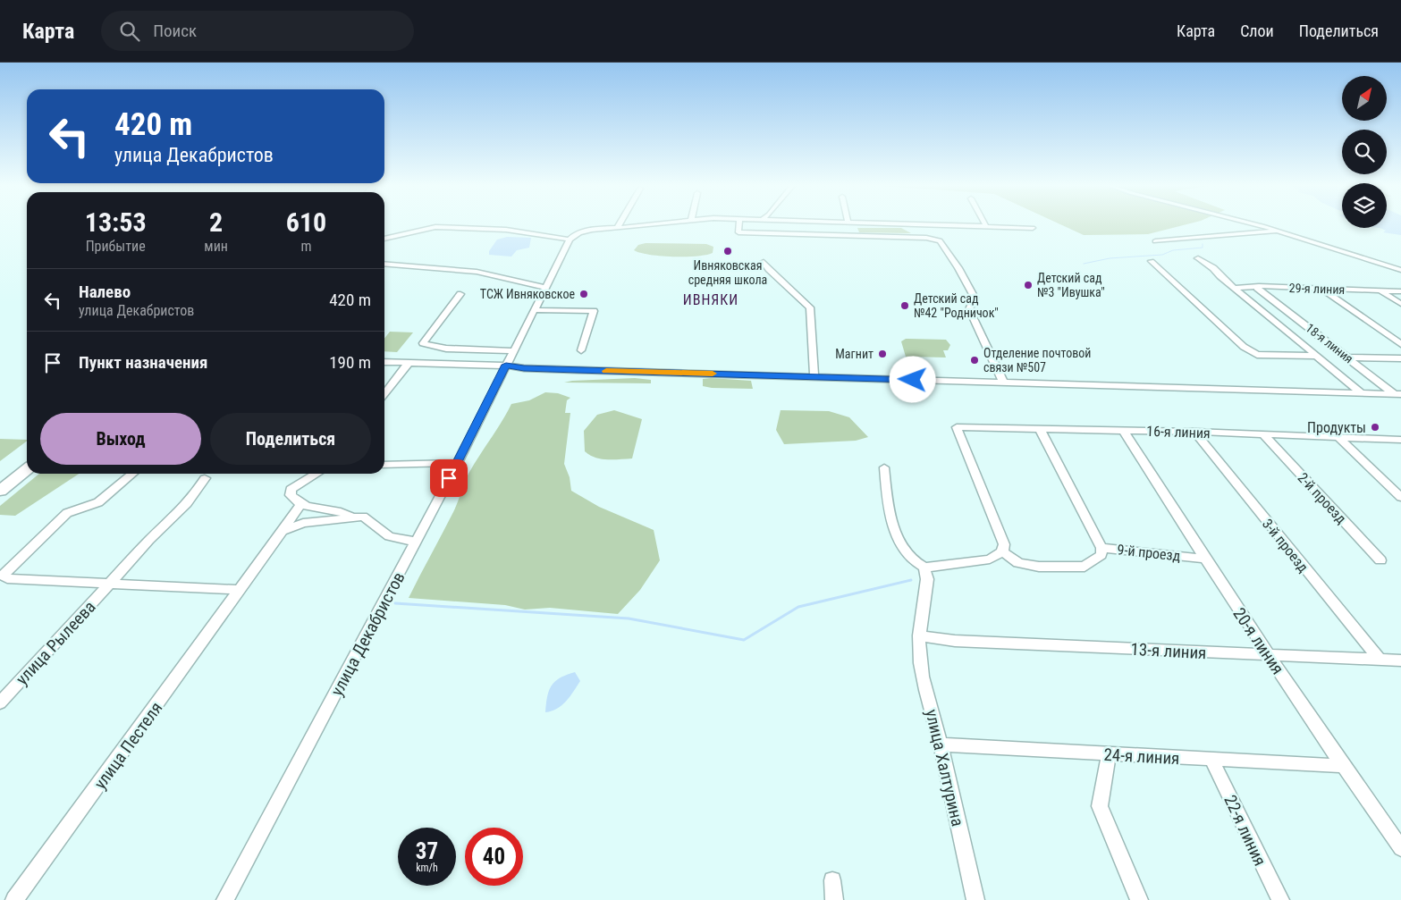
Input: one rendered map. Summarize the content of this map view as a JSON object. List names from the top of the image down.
{
  "streets": {
    "street": [
      "29-я линия",
      "18-я линия",
      "16-я линия",
      "2-й проезд",
      "3-й проезд",
      "9-й проезд",
      "улица Декабристов",
      "20-я линия",
      "улица Рылеева",
      "13-я линия",
      "улица Пестеля",
      "24-я линия",
      "улица Халтурина",
      "22-я линия"
    ]
  },
  "crossings": [
    ["29-я линия", "18-я линия"],
    ["16-я линия", "2-й проезд"],
    ["16-я линия", "3-й проезд"],
    ["16-я линия", "9-й проезд"],
    ["16-я линия", "20-я линия"],
    ["3-й проезд", "13-я линия"],
    ["9-й проезд", "20-я линия"],
    ["20-я линия", "13-я линия"],
    ["20-я линия", "24-я линия"],
    ["13-я линия", "улица Халтурина"],
    ["24-я линия", "улица Халтурина"],
    ["24-я линия", "22-я линия"]
  ],
  "districts": ["ИВНЯКИ"],
  "places": [
    "Ивняковская средняя школа",
    "Детский сад №3 \"Ивушка\"",
    "ТСЖ Ивняковское",
    "Детский сад №42 \"Родничок\"",
    "Магнит",
    "Отделение почтовой связи №507",
    "Продукты"
  ],
  "north": "top right",
  "page": {
    "header": "Карта",
    "search": "Поиск",
    "nav": ["Карта", "Слои", "Поделиться"],
    "turn": ["420 m", "улица Декабристов"],
    "eta": [
      "13:53",
      "Прибытие",
      "2",
      "мин",
      "610",
      "m"
    ],
    "list": [
      {
        "name": "Налево",
        "note": "улица Декабристов",
        "value": "420 m"
      },
      {
        "name": "Пункт назначения",
        "value": "190 m"
      }
    ],
    "buttons": ["Выход", "Поделиться"],
    "speed": "37 km/h",
    "limit": "40"
  }
}
